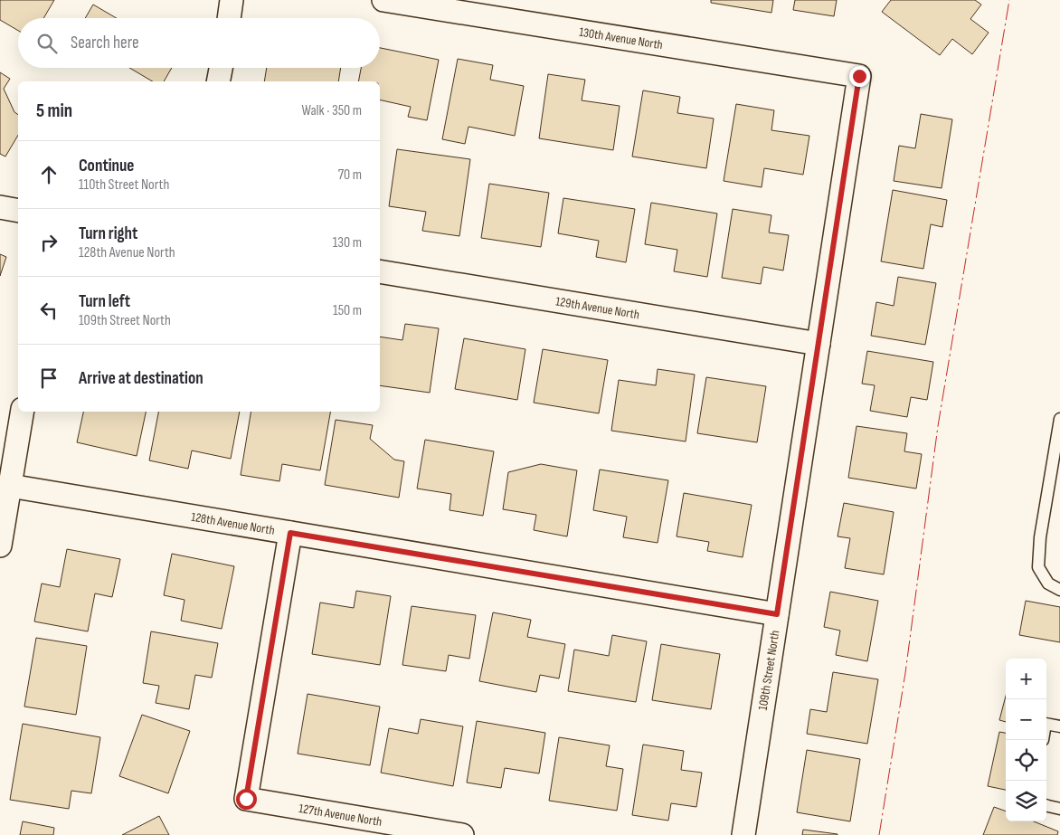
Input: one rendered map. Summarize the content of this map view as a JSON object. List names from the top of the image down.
{
  "streets": {
    "street": [
      "130th Avenue North",
      "129th Avenue North",
      "128th Avenue North",
      "109th Street North",
      "127th Avenue North"
    ]
  },
  "crossings": [
    ["130th Avenue North", "109th Street North"],
    ["129th Avenue North", "109th Street North"],
    ["128th Avenue North", "109th Street North"],
    ["128th Avenue North", "127th Avenue North"]
  ],
  "page": {
    "search": "Search here",
    "heading": ["5 min", "Walk · 350 m"],
    "list": [
      ["Continue", "110th Street North", "70 m"],
      ["Turn right", "128th Avenue North", "130 m"],
      ["Turn left", "109th Street North", "150 m"],
      "Arrive at destination"
    ],
    "map_buttons": ["+", "−"]
  }
}
